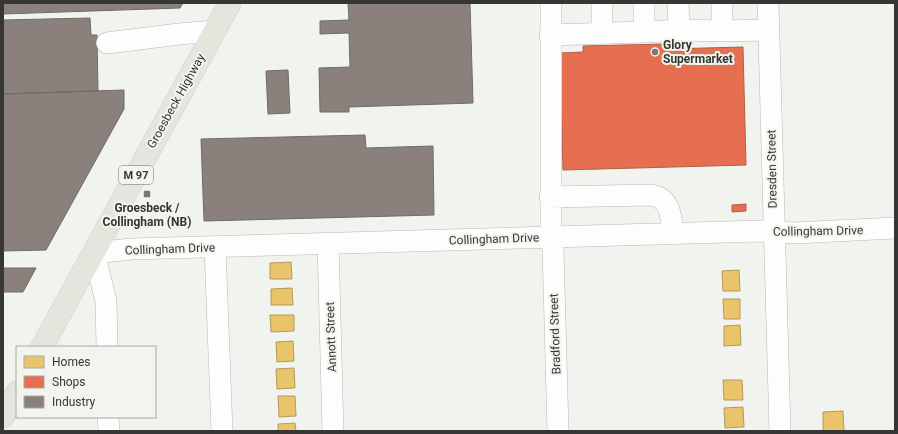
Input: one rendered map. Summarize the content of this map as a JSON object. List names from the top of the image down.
{
  "streets": {
    "main road": ["Groesbeck Highway", "M 97"],
    "street": [
      "Dresden Street",
      "Collingham Drive",
      "Bradford Street",
      "Annott Street"
    ]
  },
  "crossings": [
    ["Groesbeck Highway", "Collingham Drive"],
    ["Dresden Street", "Collingham Drive"],
    ["Collingham Drive", "Bradford Street"],
    ["Collingham Drive", "Annott Street"]
  ],
  "places": {
    "other": ["Glory Supermarket"],
    "transit": ["Groesbeck / Collingham (NB)"]
  },
  "legend": ["Homes", "Shops", "Industry"]
}
